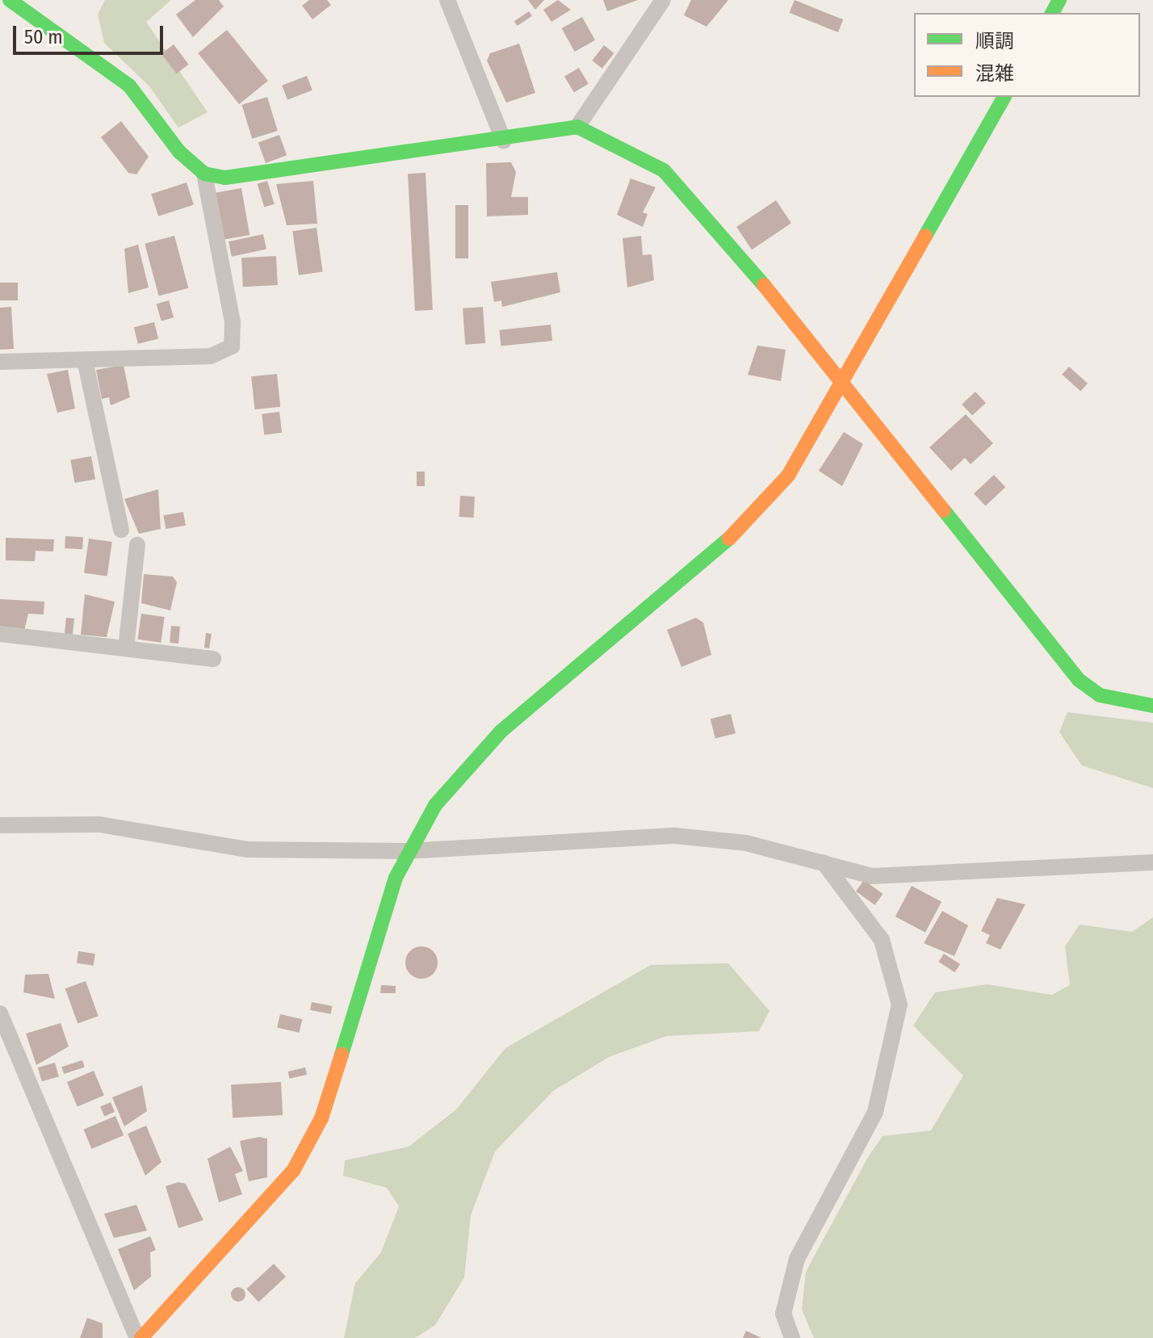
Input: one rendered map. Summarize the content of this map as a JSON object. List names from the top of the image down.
{
  "legend": ["順調", "混雑"],
  "scale_bar": "50 m"
}
